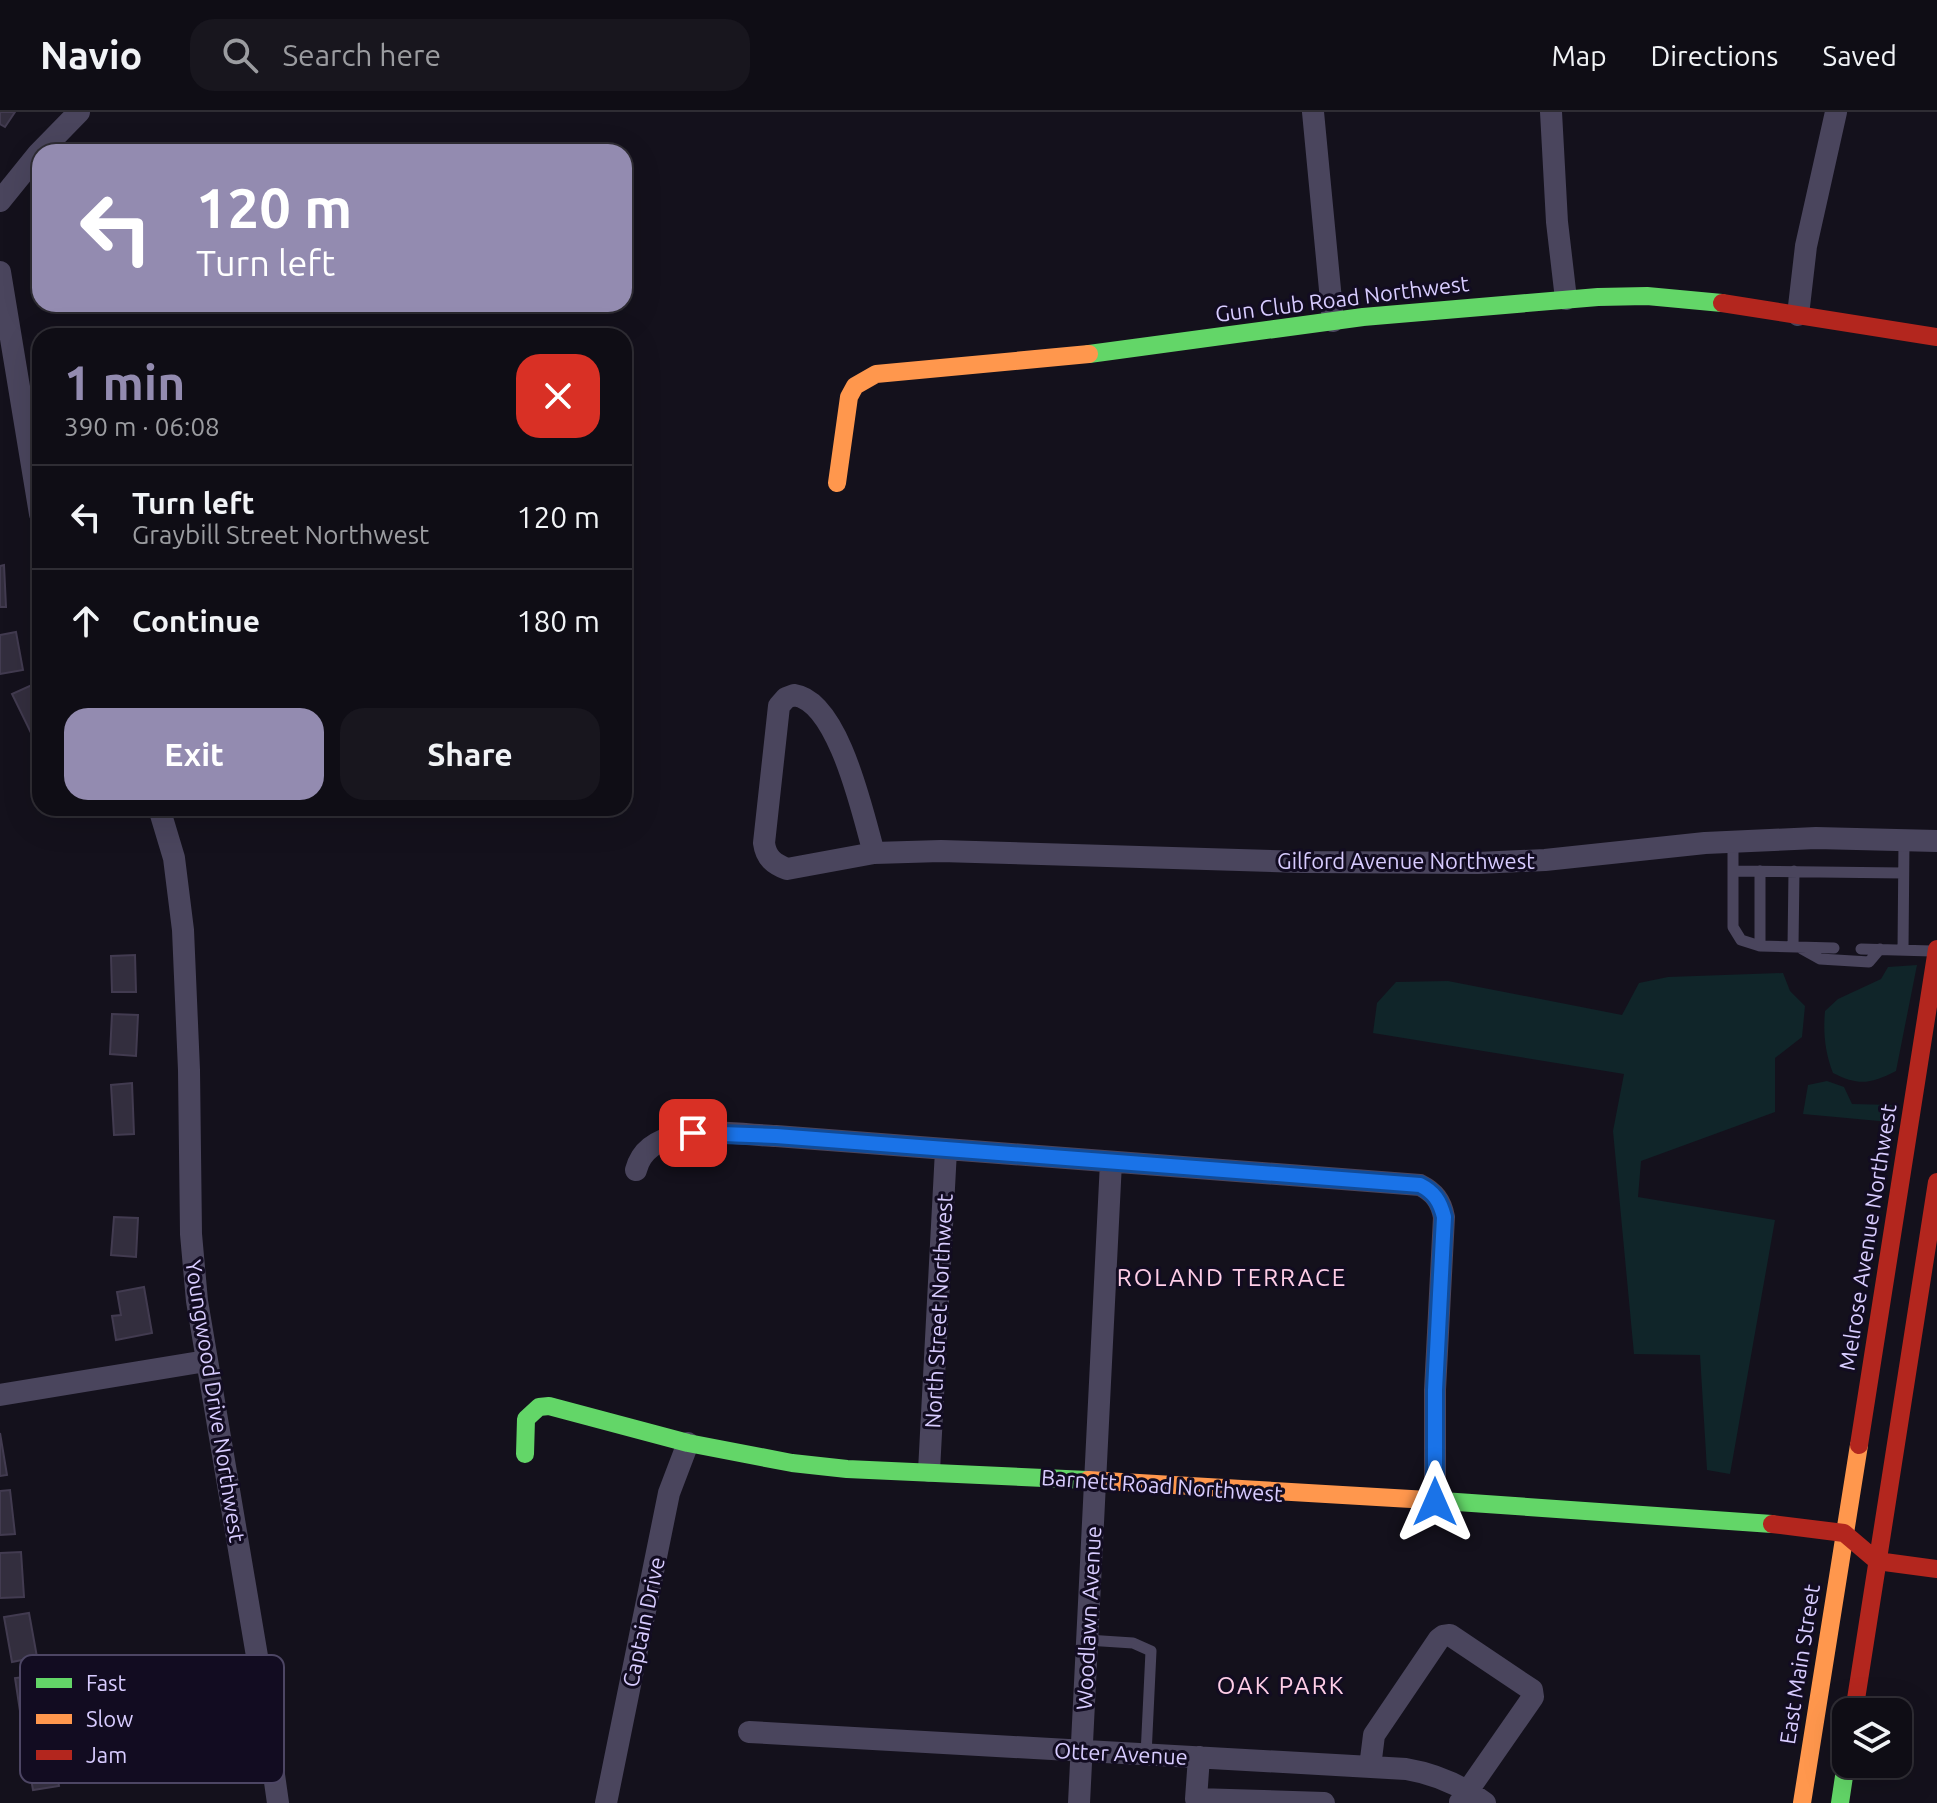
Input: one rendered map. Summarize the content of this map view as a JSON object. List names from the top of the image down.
{
  "streets": {
    "street": [
      "Gun Club Road Northwest",
      "Gilford Avenue Northwest",
      "Melrose Avenue Northwest",
      "North Street Northwest",
      "Youngwood Drive Northwest",
      "Barnett Road Northwest",
      "Woodlawn Avenue",
      "Captain Drive",
      "East Main Street",
      "Otter Avenue"
    ]
  },
  "crossings": [
    ["Melrose Avenue Northwest", "Barnett Road Northwest"],
    ["Melrose Avenue Northwest", "East Main Street"],
    ["North Street Northwest", "Barnett Road Northwest"],
    ["Barnett Road Northwest", "Woodlawn Avenue"],
    ["Barnett Road Northwest", "Captain Drive"],
    ["Barnett Road Northwest", "East Main Street"],
    ["Woodlawn Avenue", "Otter Avenue"]
  ],
  "districts": ["ROLAND TERRACE", "OAK PARK"],
  "legend": ["Fast", "Slow", "Jam"],
  "page": {
    "header": "Navio",
    "search": "Search here",
    "nav": ["Map", "Directions", "Saved"],
    "turn": ["120 m", "Turn left"],
    "heading": ["1 min", "390 m · 06:08"],
    "list": [
      {
        "name": "Turn left",
        "note": "Graybill Street Northwest",
        "value": "120 m"
      },
      {
        "name": "Continue",
        "value": "180 m"
      }
    ],
    "buttons": ["Exit", "Share"]
  }
}
